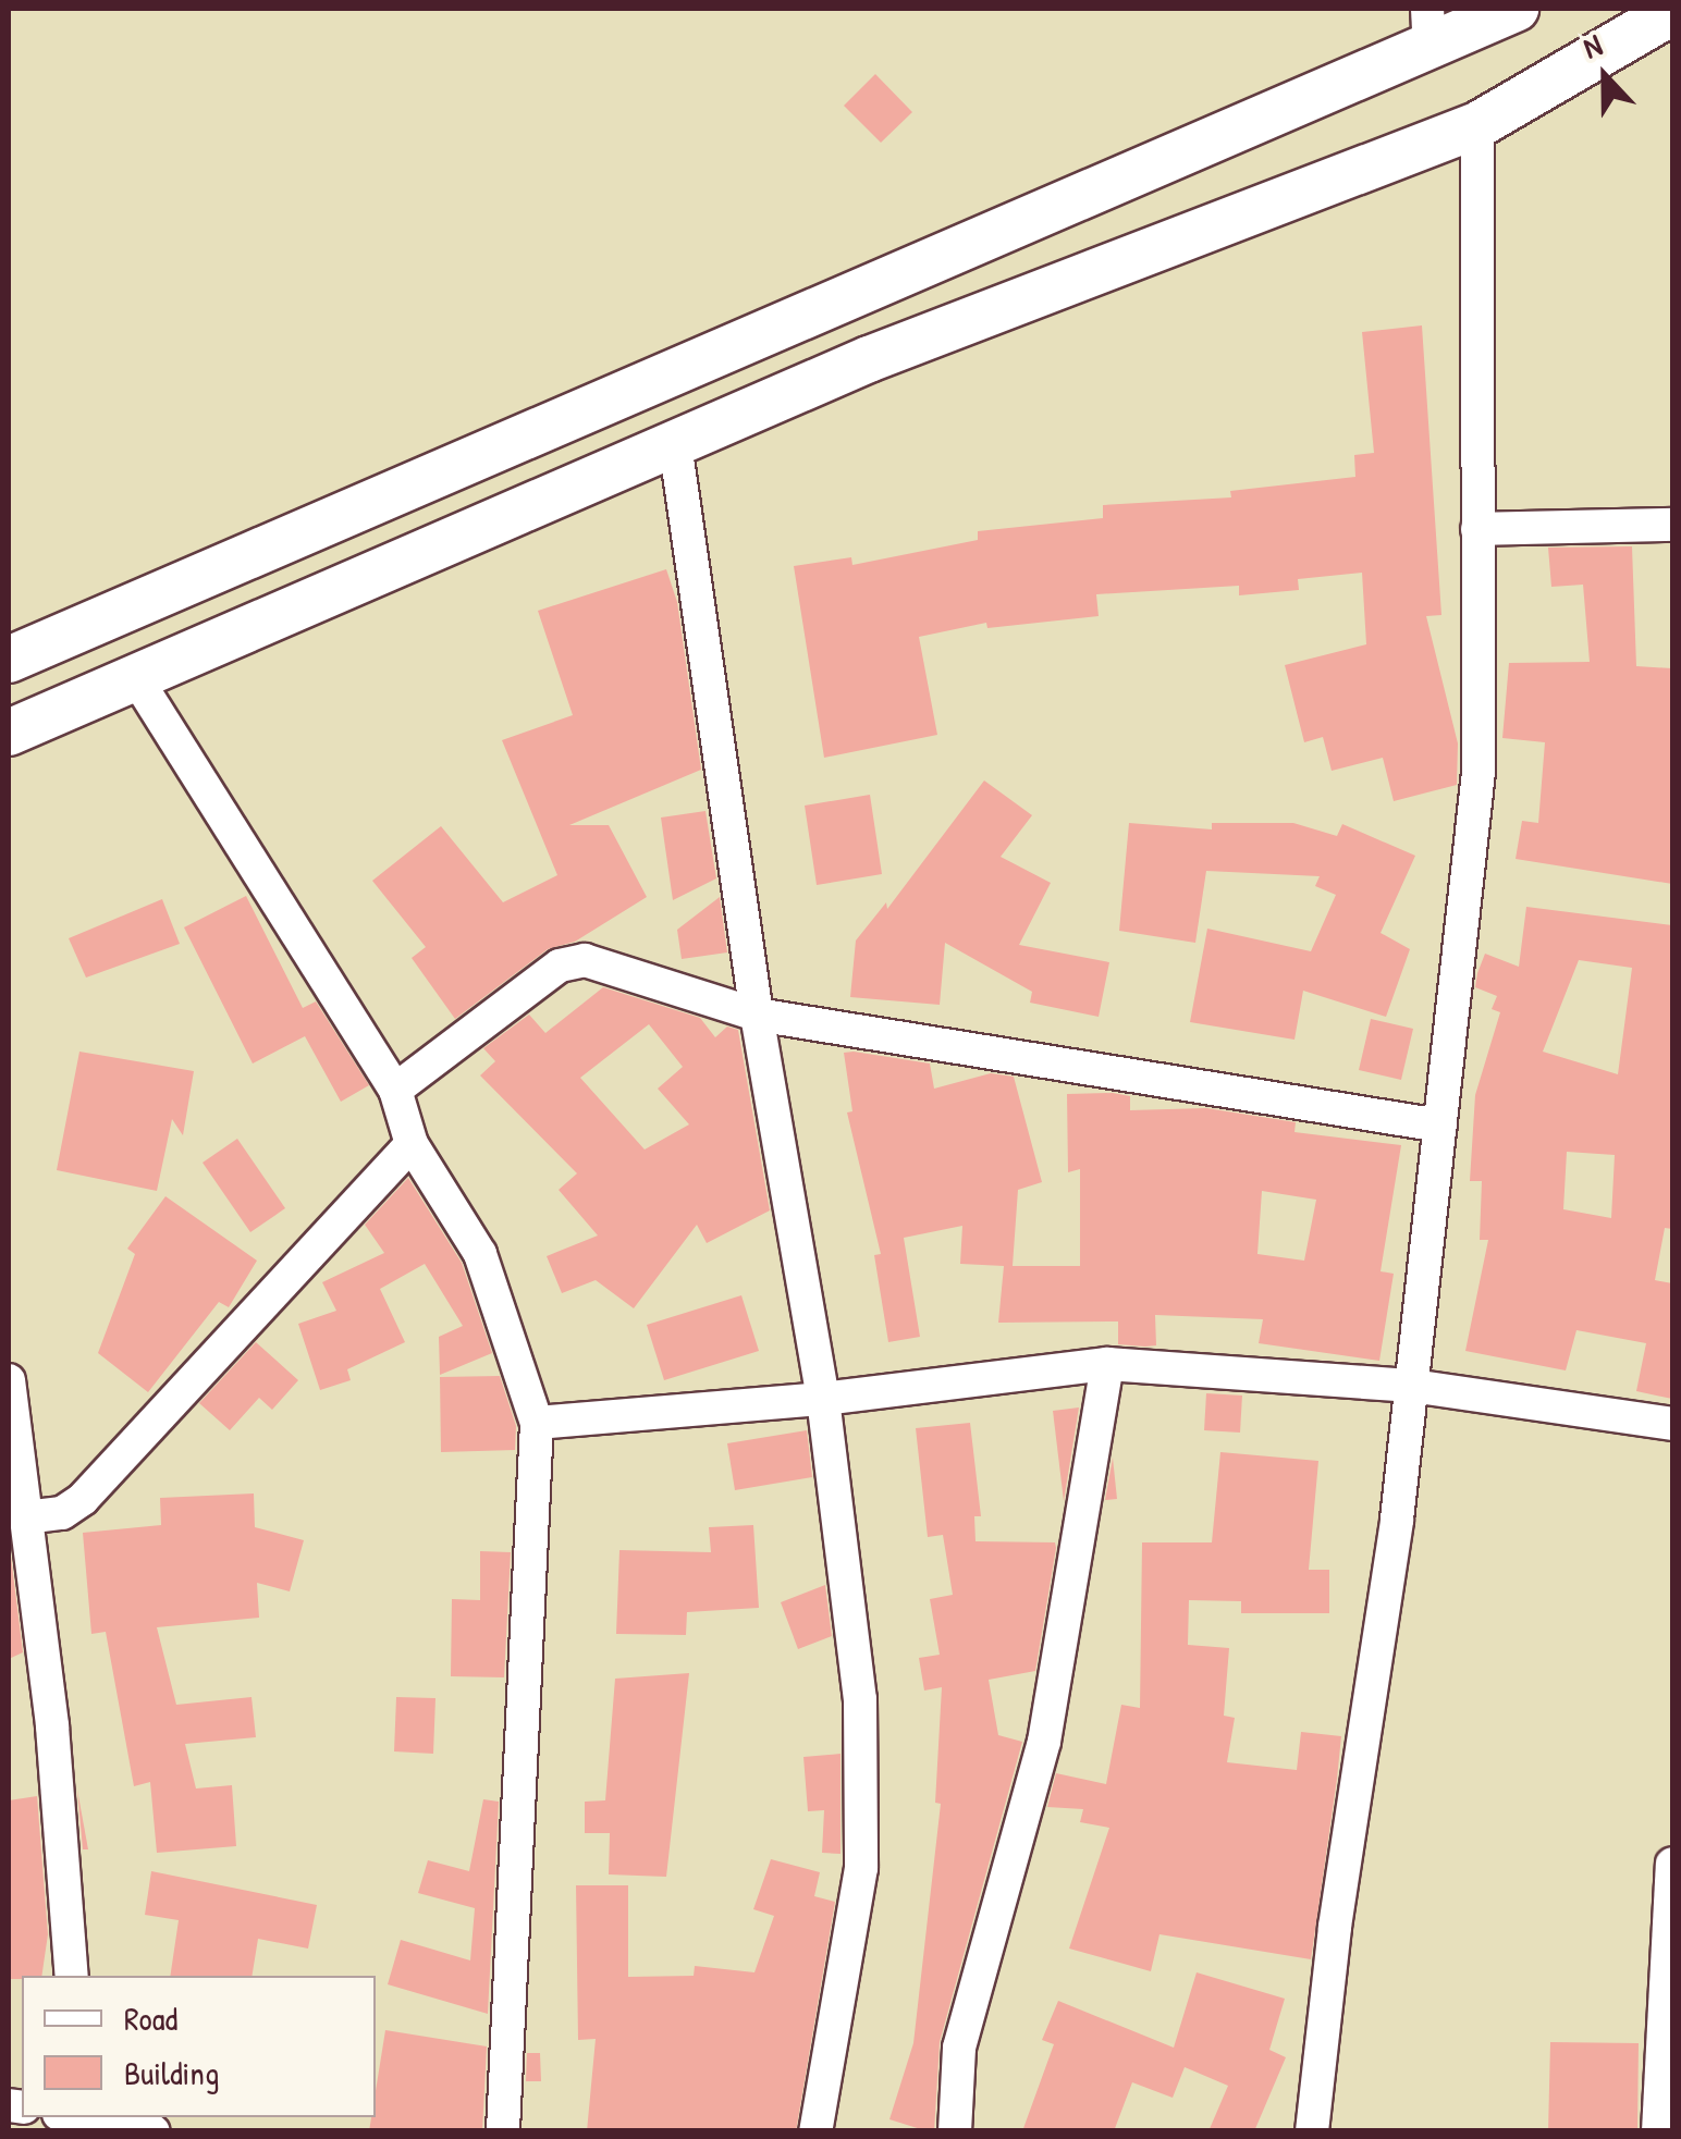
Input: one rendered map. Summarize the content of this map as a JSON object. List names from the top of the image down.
{
  "legend": ["Road", "Building"],
  "north": "top"
}
